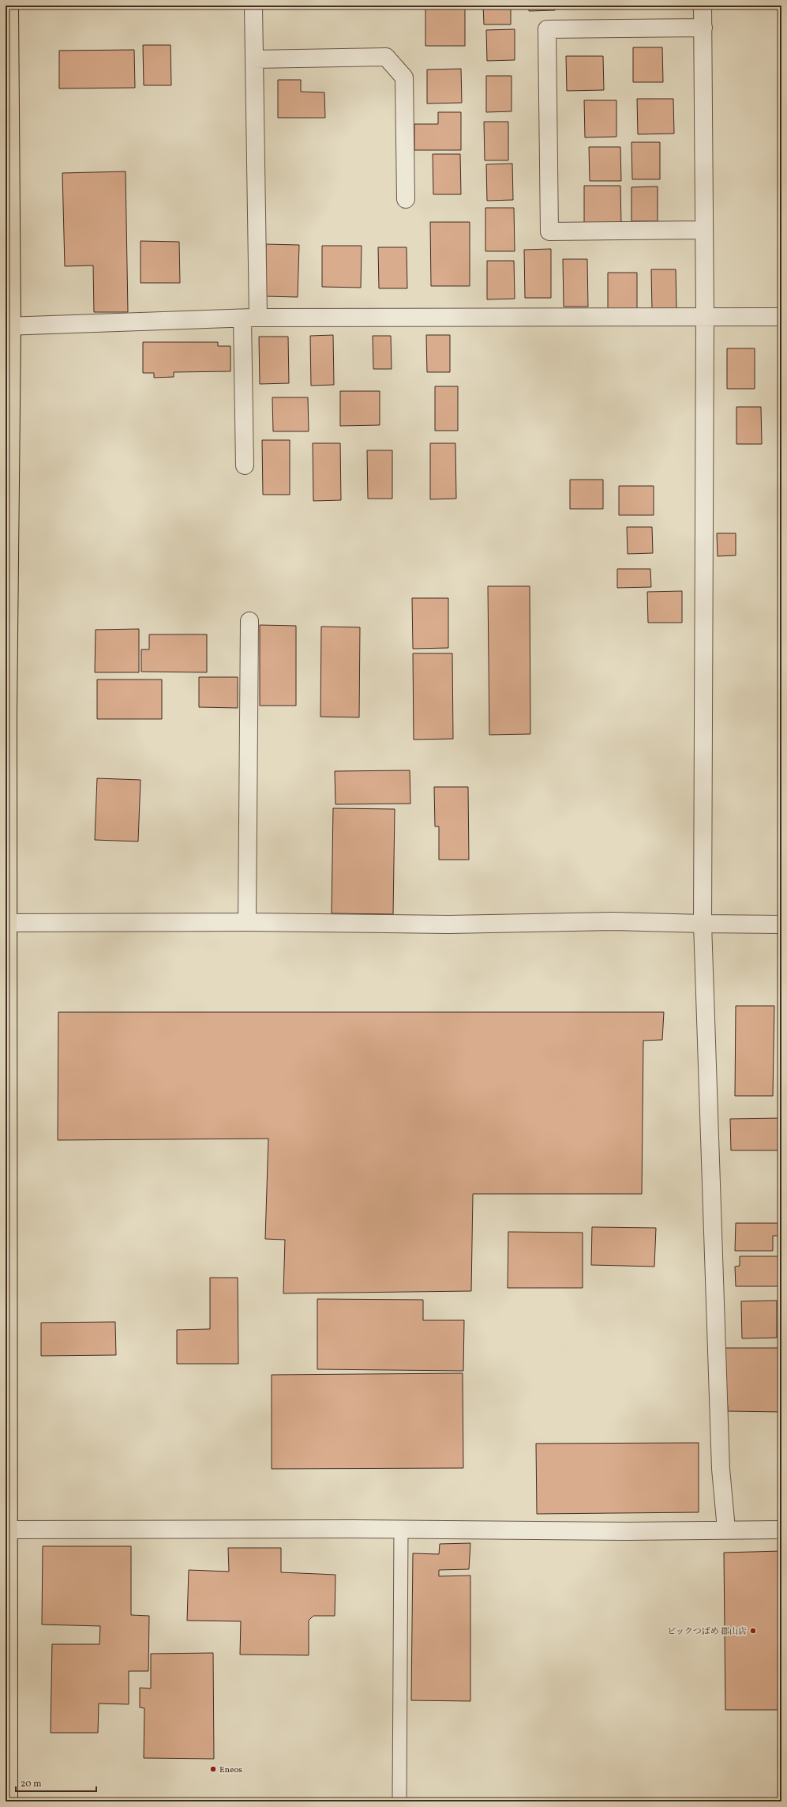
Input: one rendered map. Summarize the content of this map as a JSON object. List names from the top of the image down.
{
  "places": ["ビックつばめ 郡山店", "Eneos"],
  "scale_bar": "20 m"
}
